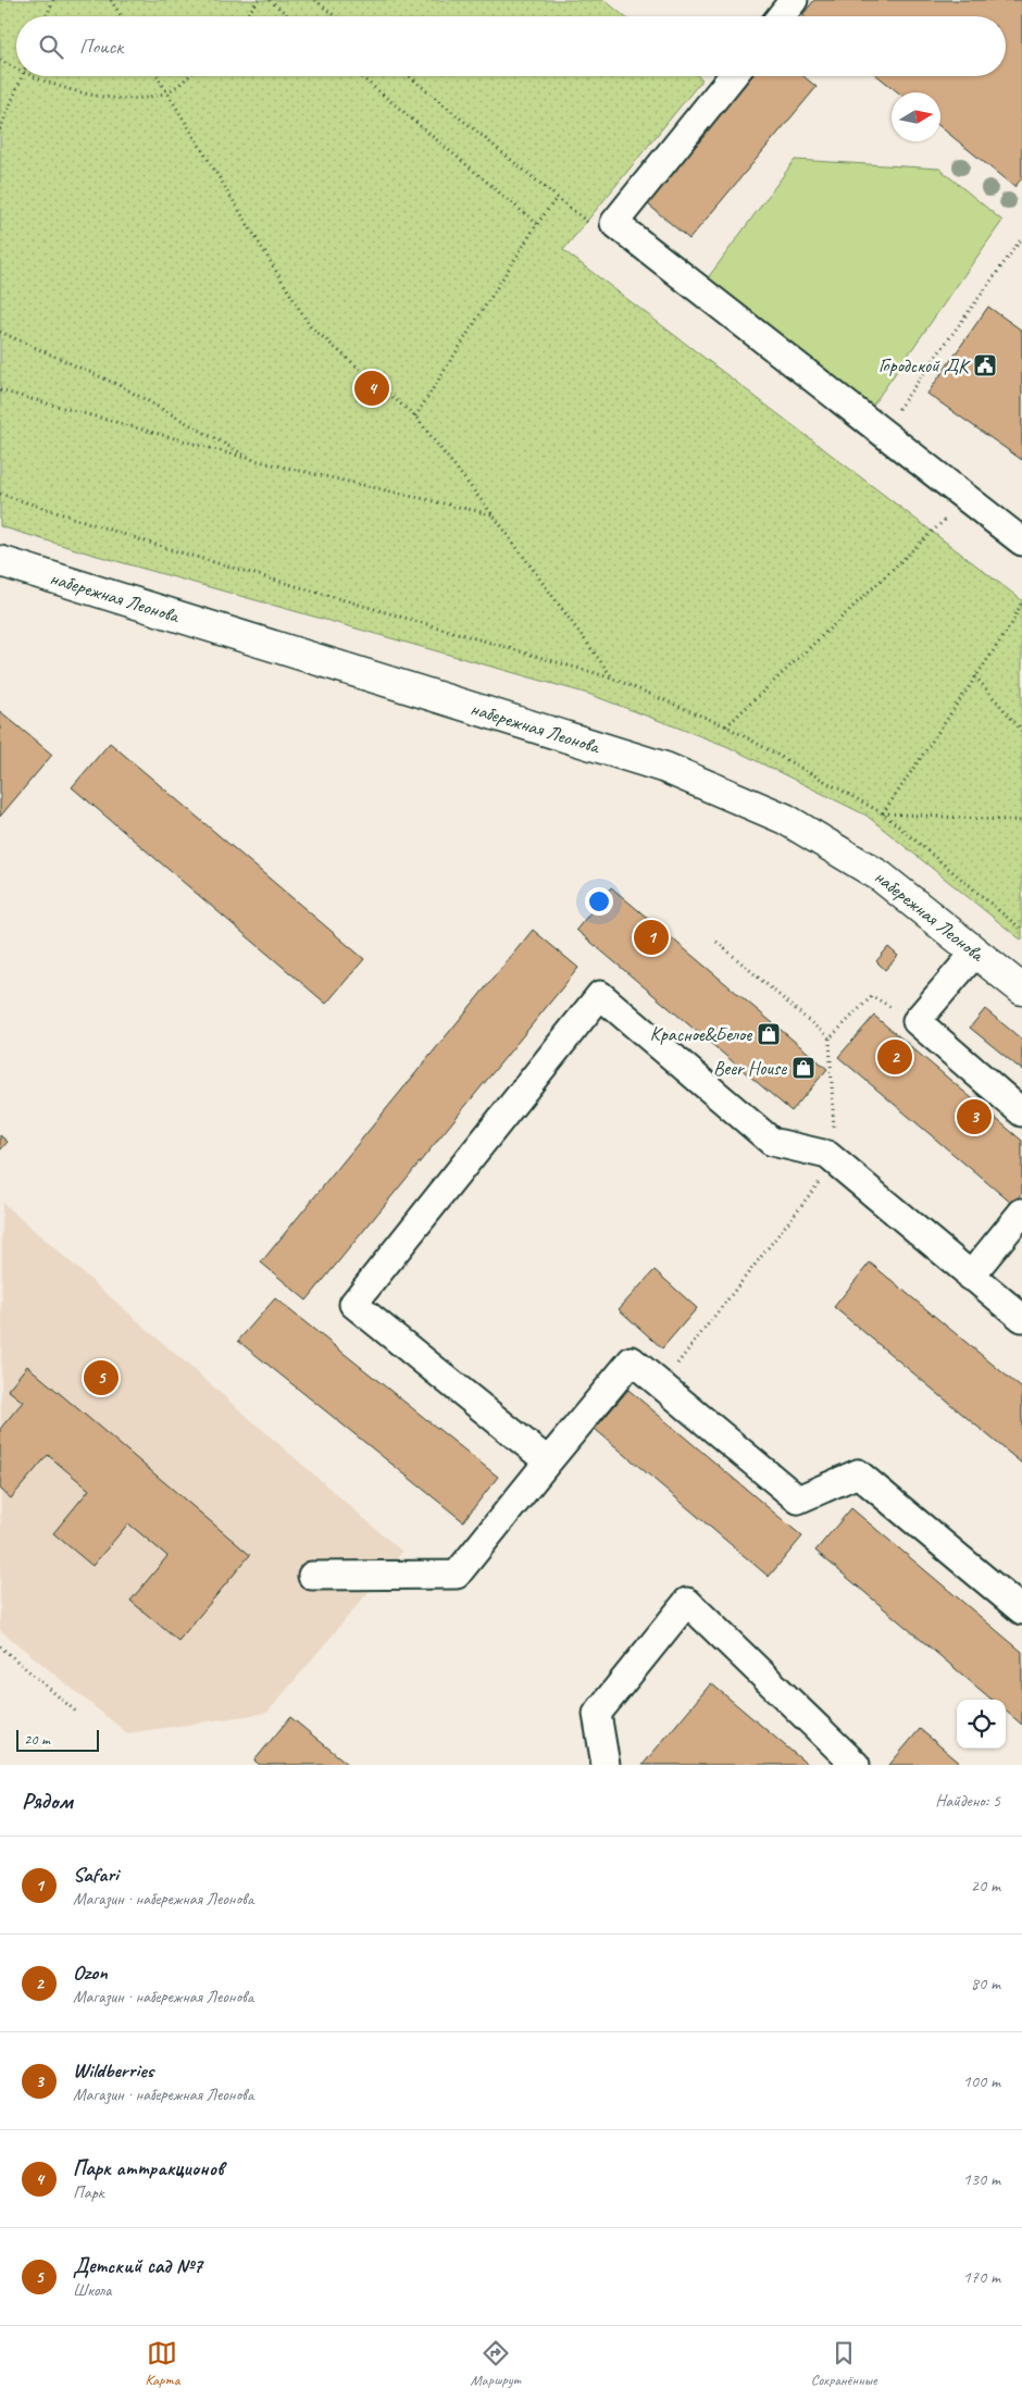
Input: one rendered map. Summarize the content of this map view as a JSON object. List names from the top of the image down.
{
  "streets": {
    "main road": ["набережная Леонова"]
  },
  "places": {
    "public building": ["Городской ДК"],
    "shop": ["Красное&Белое", "Beer House"]
  },
  "scale_bar": "20 m",
  "north": "right",
  "page": {
    "search": "Поиск",
    "pins": [
      "4",
      "1",
      "2",
      "3",
      "5"
    ],
    "scale": "20 m",
    "heading": ["Рядом", "Найдено: 5"],
    "list": [
      {
        "mark": "1",
        "name": "Safari",
        "note": "Магазин · набережная Леонова",
        "value": "20 m"
      },
      {
        "mark": "2",
        "name": "Ozon",
        "note": "Магазин · набережная Леонова",
        "value": "80 m"
      },
      {
        "mark": "3",
        "name": "Wildberries",
        "note": "Магазин · набережная Леонова",
        "value": "100 m"
      },
      {
        "mark": "4",
        "name": "Парк аттракционов",
        "note": "Парк",
        "value": "130 m"
      },
      {
        "mark": "5",
        "name": "Детский сад №7",
        "note": "Школа",
        "value": "170 m"
      }
    ],
    "nav": ["Карта", "Маршрут", "Сохранённые"]
  }
}
